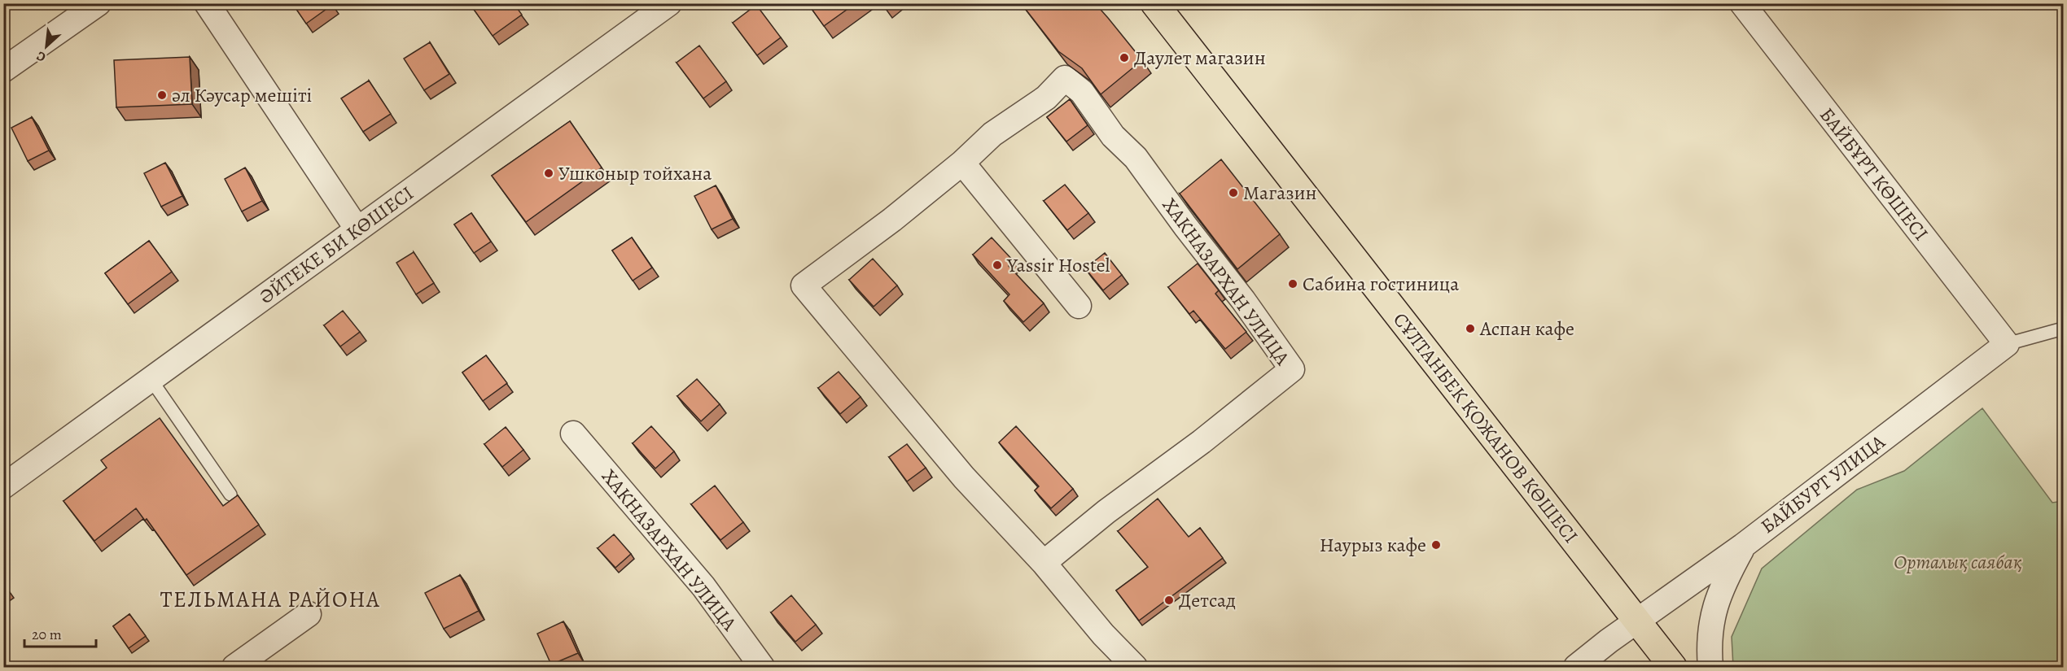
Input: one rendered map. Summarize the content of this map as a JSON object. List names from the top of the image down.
{
  "streets": {
    "main road": ["СҰЛТАНБЕК ҚОЖАНОВ КӨШЕСІ"],
    "street": [
      "БАЙБҰРТ КӨШЕСІ",
      "ӘЙТЕКЕ БИ КӨШЕСІ",
      "ХАКНАЗАРХАН УЛИЦА",
      "БАЙБУРТ УЛИЦА"
    ]
  },
  "crossings": [
    ["БАЙБҰРТ КӨШЕСІ", "БАЙБУРТ УЛИЦА"],
    ["СҰЛТАНБЕК ҚОЖАНОВ КӨШЕСІ", "БАЙБУРТ УЛИЦА"]
  ],
  "districts": ["ТЕЛЬМАНА РАЙОНА"],
  "parks": ["Орталық саябақ"],
  "places": [
    "Даулет магазин",
    "әл Кәусар мешіті",
    "Ушконыр тойхана",
    "Магазин",
    "Yassir Hostel",
    "Сабина гостиница",
    "Аспан кафе",
    "Наурыз кафе",
    "Детсад"
  ],
  "scale_bar": "20 m",
  "north": "bottom left"
}
